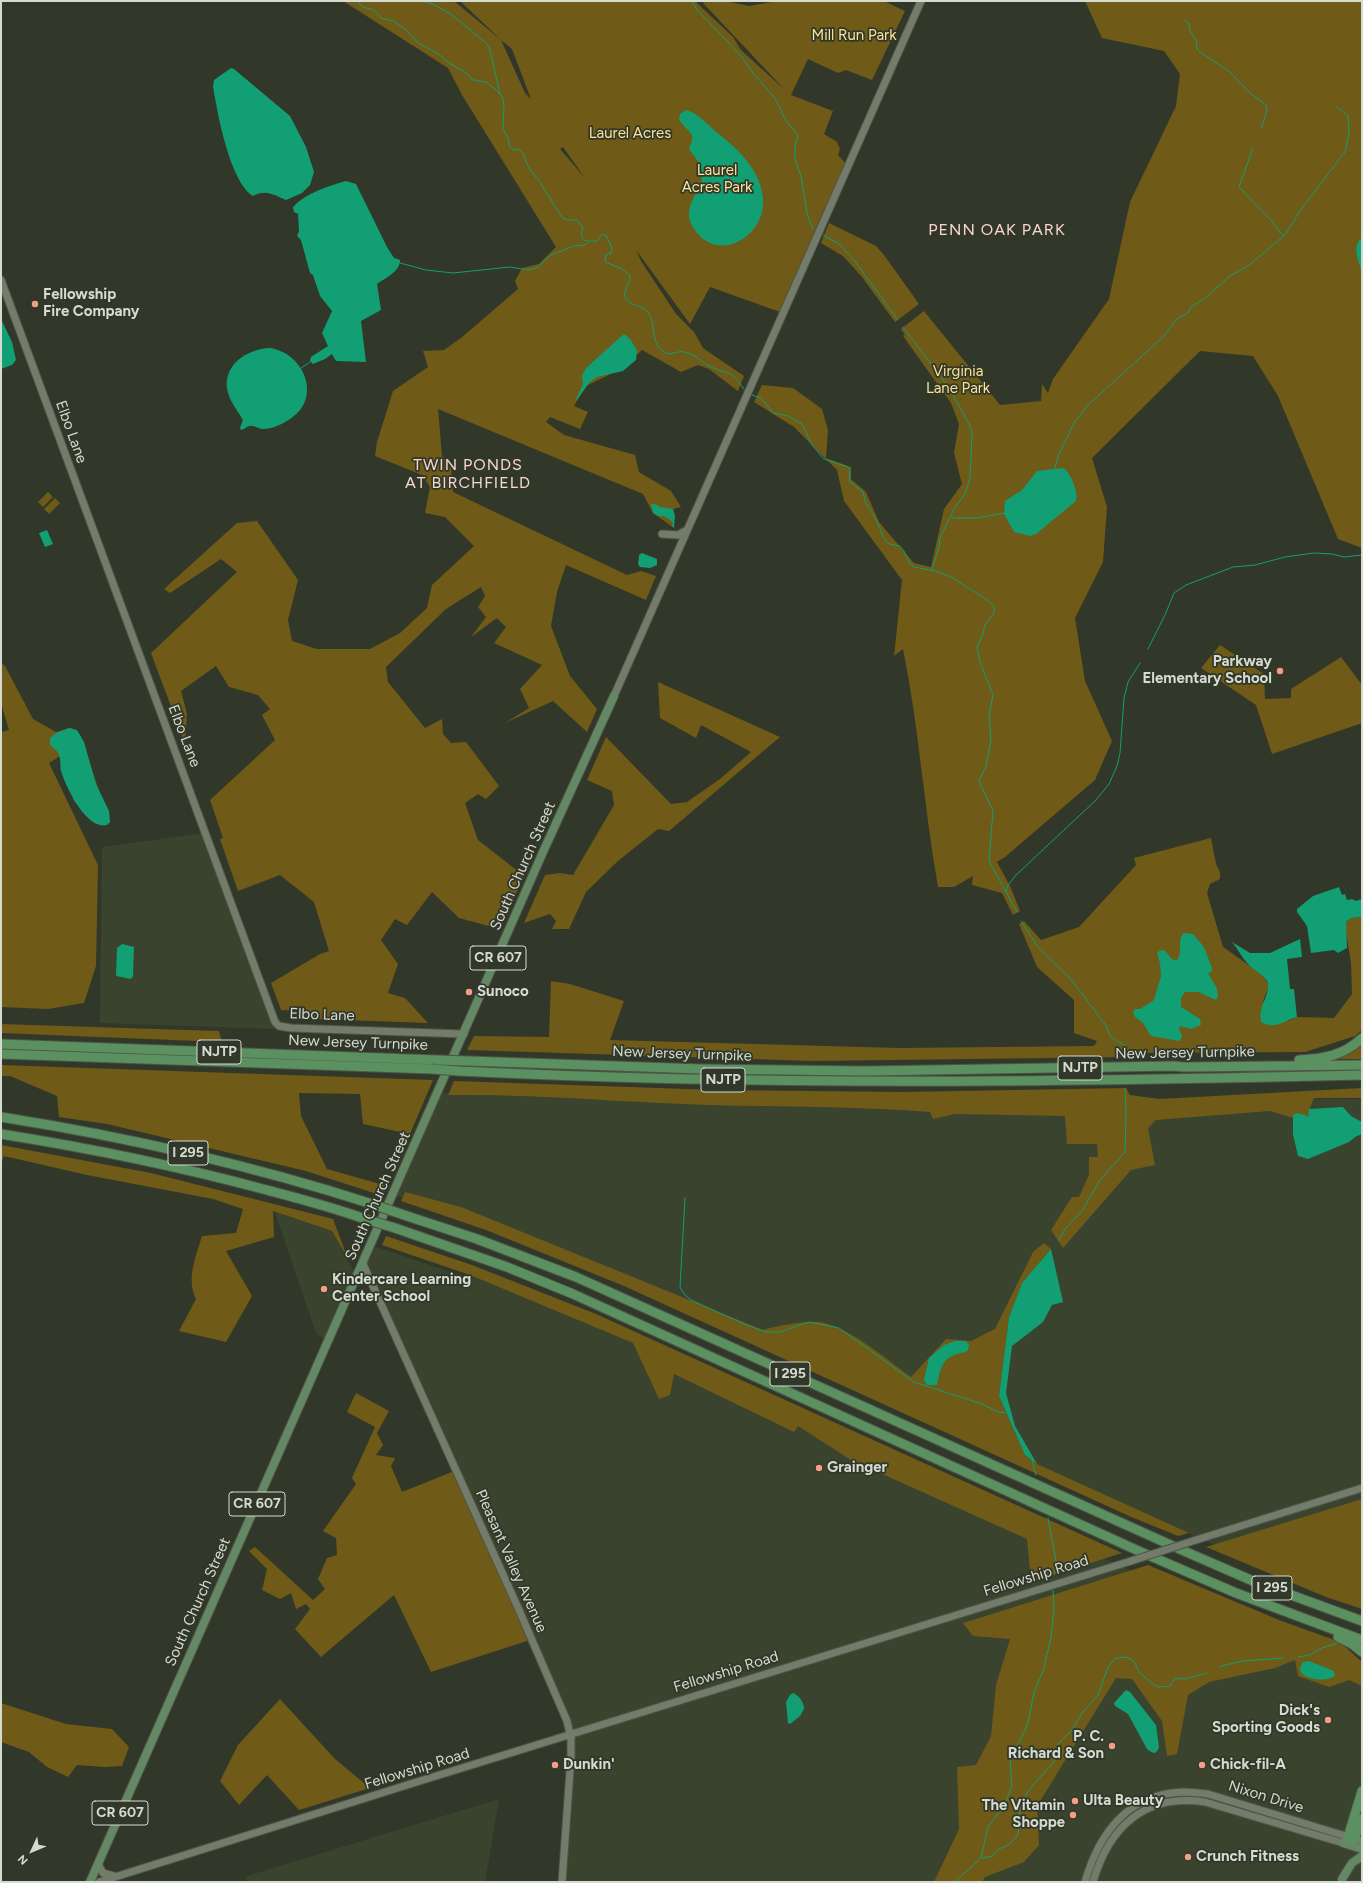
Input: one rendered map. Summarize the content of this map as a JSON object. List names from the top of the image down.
{
  "streets": {
    "highway": ["New Jersey Turnpike", "NJTP", "I 295"],
    "main road": ["South Church Street", "CR 607", "Nixon Drive"],
    "street": ["Elbo Lane", "Pleasant Valley Avenue", "Fellowship Road"]
  },
  "crossings": [
    ["Elbo Lane", "South Church Street"],
    ["South Church Street", "Pleasant Valley Avenue"],
    ["Pleasant Valley Avenue", "Fellowship Road"]
  ],
  "districts": ["PENN OAK PARK", "TWIN PONDS AT BIRCHFIELD"],
  "parks": [
    "Mill Run Park",
    "Laurel Acres",
    "Laurel Acres Park",
    "Virginia Lane Park"
  ],
  "places": [
    "Fellowship Fire Company",
    "Parkway Elementary School",
    "Sunoco",
    "Kindercare Learning Center School",
    "Grainger",
    "Dick's Sporting Goods",
    "P. C. Richard & Son",
    "Dunkin'",
    "Chick-fil-A",
    "Ulta Beauty",
    "The Vitamin Shoppe",
    "Crunch Fitness"
  ],
  "north": "bottom left"
}
